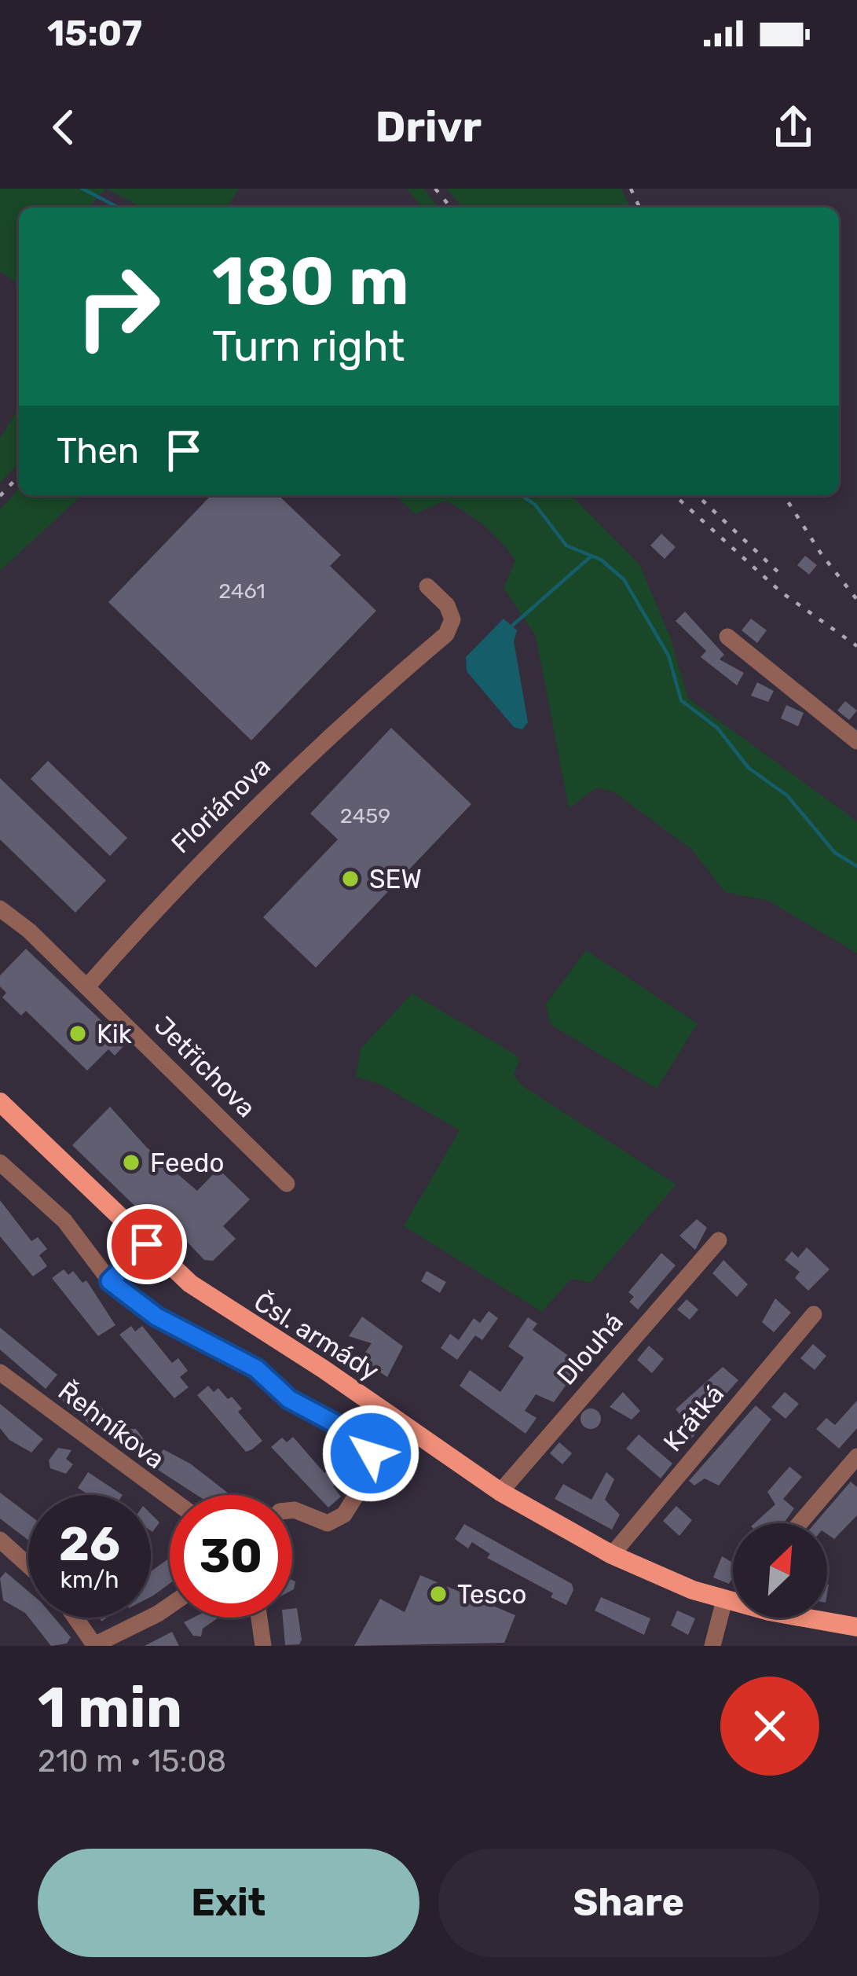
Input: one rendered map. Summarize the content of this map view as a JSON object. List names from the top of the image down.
{
  "streets": {
    "main road": ["Čsl. armády"],
    "street": [
      "Floriánova",
      "Jetřichova",
      "Dlouhá",
      "Krátká",
      "Řehníkova"
    ]
  },
  "crossings": [
    ["Floriánova", "Jetřichova"],
    ["Čsl. armády", "Dlouhá"],
    ["Čsl. armády", "Krátká"]
  ],
  "places": [
    "SEW",
    "Kik",
    "Feedo",
    "Tesco"
  ],
  "house_numbers": ["2461", "2459"],
  "north": "top right",
  "page": {
    "status": "15:07",
    "header": "Drivr",
    "turn": ["180 m", "Turn right"],
    "then": "Then",
    "speed": "26 km/h",
    "limit": "30",
    "heading": ["1 min", "210 m · 15:08"],
    "buttons": ["Exit", "Share"]
  }
}
